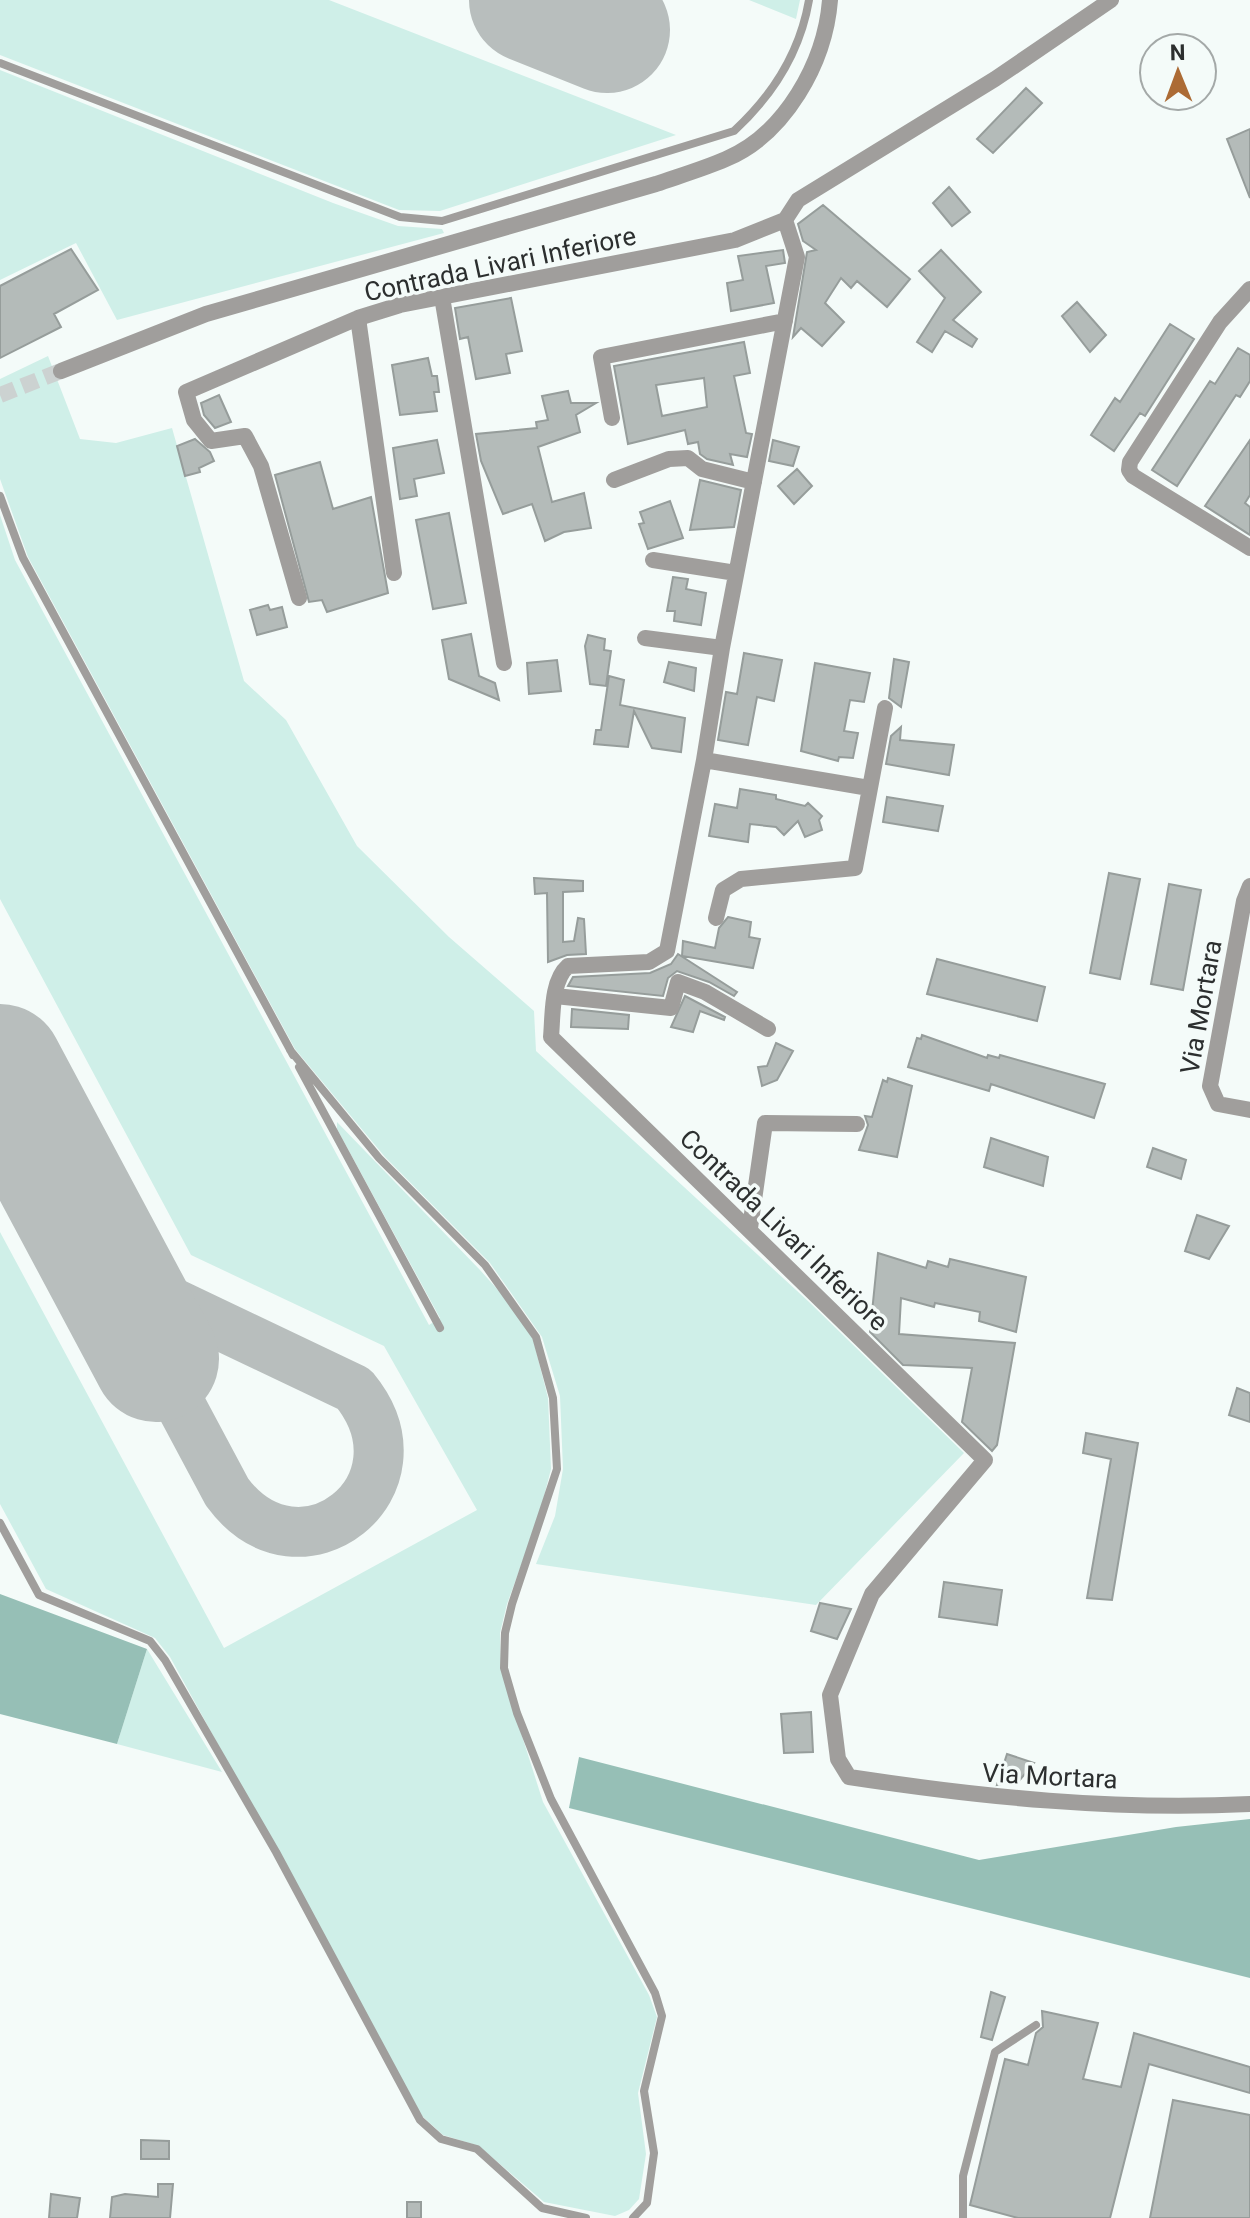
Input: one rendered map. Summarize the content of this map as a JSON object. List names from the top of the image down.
{
  "streets": {
    "street": ["Contrada Livari Inferiore", "Via Mortara"]
  },
  "crossings": [
    ["Contrada Livari Inferiore", "Via Mortara"]
  ],
  "north": "top"
}
